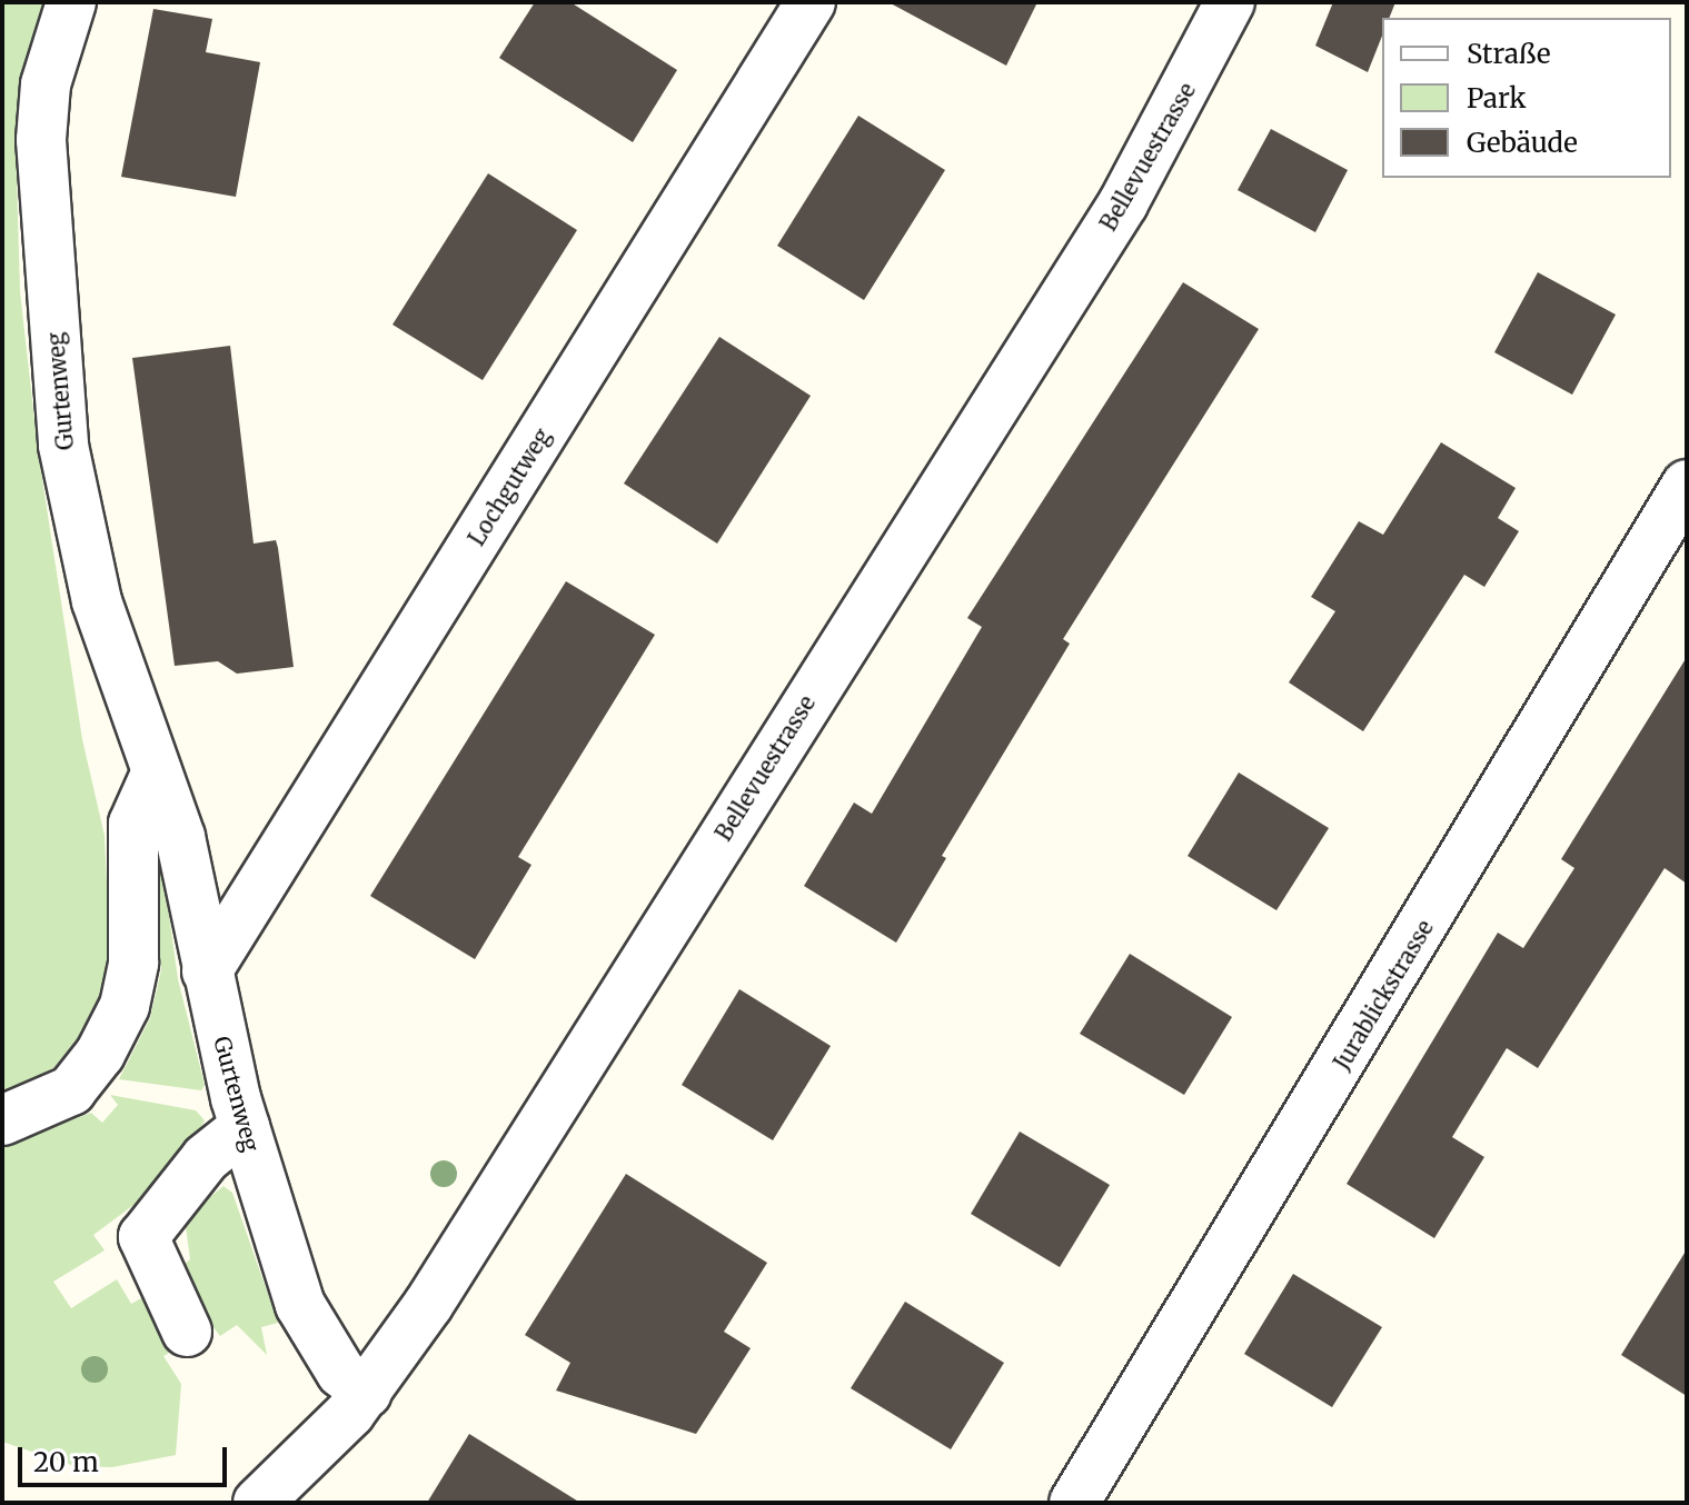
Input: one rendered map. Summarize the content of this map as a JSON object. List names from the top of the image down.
{
  "streets": {
    "street": [
      "Bellevuestrasse",
      "Gurtenweg",
      "Lochgutweg",
      "Jurablickstrasse"
    ]
  },
  "crossings": [
    ["Bellevuestrasse", "Gurtenweg"],
    ["Gurtenweg", "Lochgutweg"]
  ],
  "legend": ["Straße", "Park", "Gebäude"],
  "scale_bar": "20 m"
}
